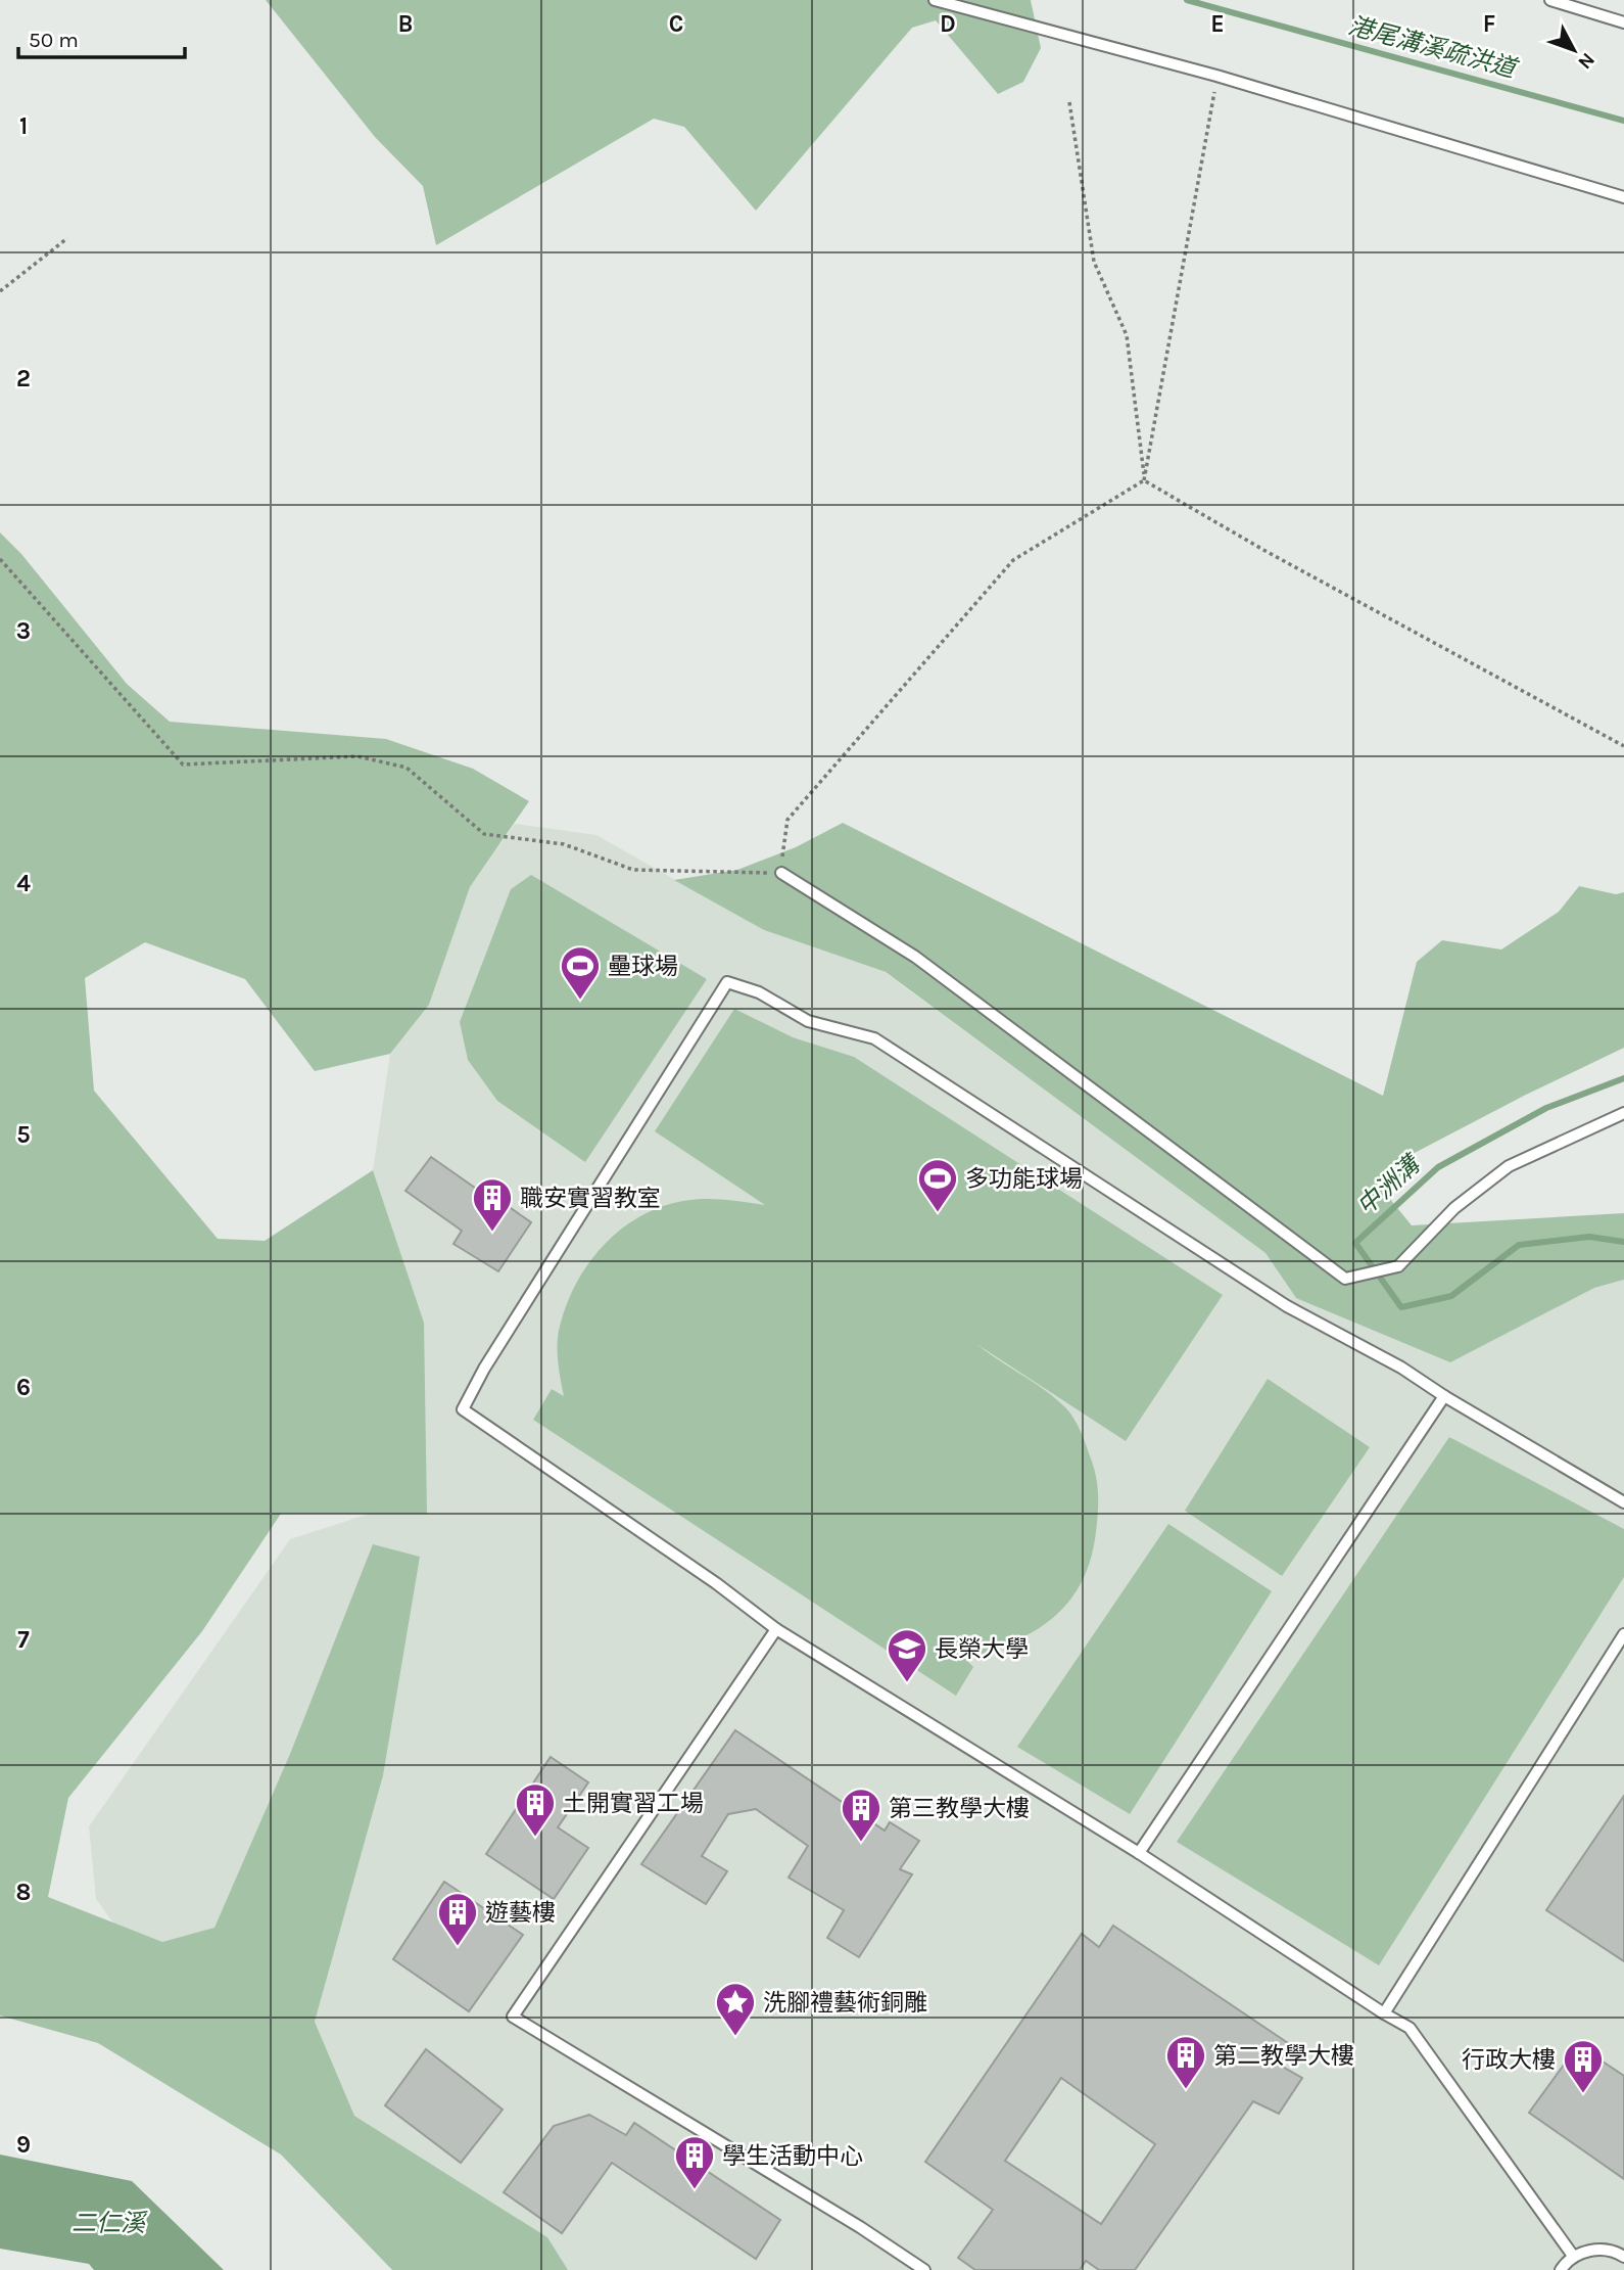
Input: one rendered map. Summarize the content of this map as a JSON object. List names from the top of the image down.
{
  "water": ["港尾溝溪疏洪道", "中洲溝", "二仁溪"],
  "places": {
    "sports": ["壘球場", "多功能球場"],
    "building": [
      "職安實習教室",
      "土開實習工場",
      "第三教學大樓",
      "遊藝樓",
      "第二教學大樓",
      "行政大樓",
      "學生活動中心"
    ],
    "school or university": ["長榮大學"],
    "place": ["洗腳禮藝術銅雕"]
  },
  "scale_bar": "50 m",
  "north": "bottom right",
  "grid": {
    "columns": [
      "B",
      "C",
      "D",
      "E",
      "F"
    ],
    "rows": [
      "1",
      "2",
      "3",
      "4",
      "5",
      "6",
      "7",
      "8",
      "9"
    ]
  }
}
